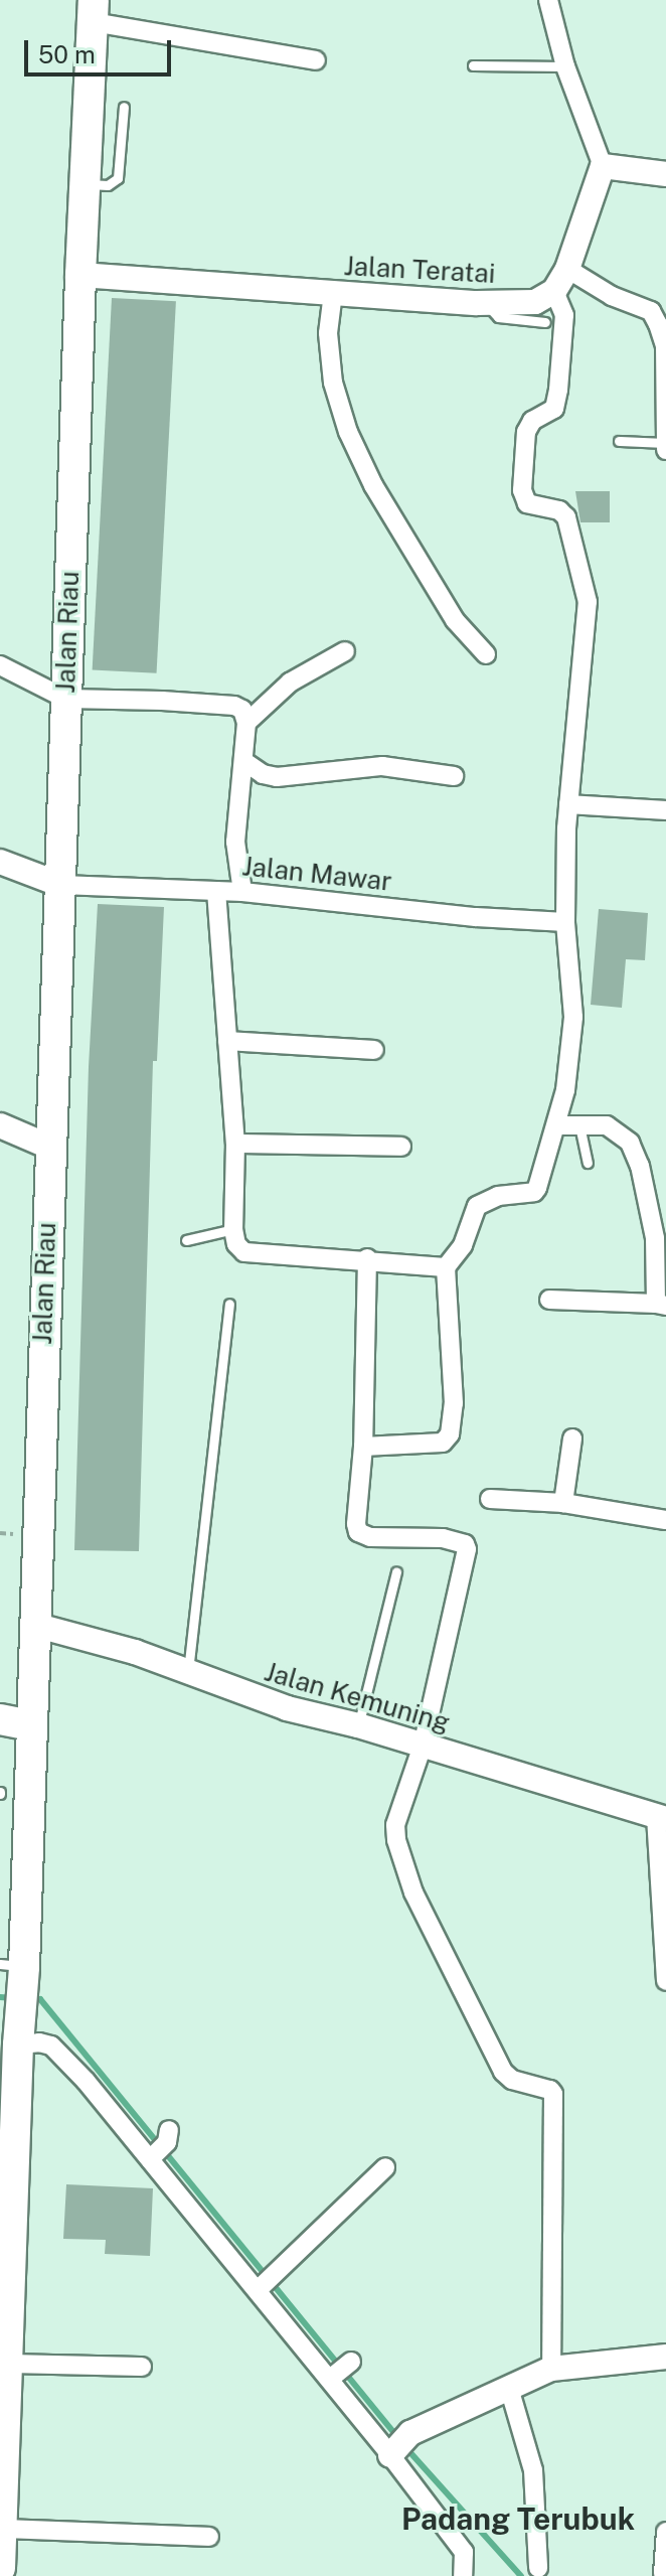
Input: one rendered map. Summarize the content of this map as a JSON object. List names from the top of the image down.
{
  "streets": {
    "main road": ["Jalan Riau"],
    "street": ["Jalan Teratai", "Jalan Mawar", "Jalan Kemuning"]
  },
  "crossings": [
    ["Jalan Teratai", "Jalan Riau"],
    ["Jalan Riau", "Jalan Mawar"],
    ["Jalan Riau", "Jalan Kemuning"]
  ],
  "districts": ["Padang Terubuk"],
  "scale_bar": "50 m"
}
